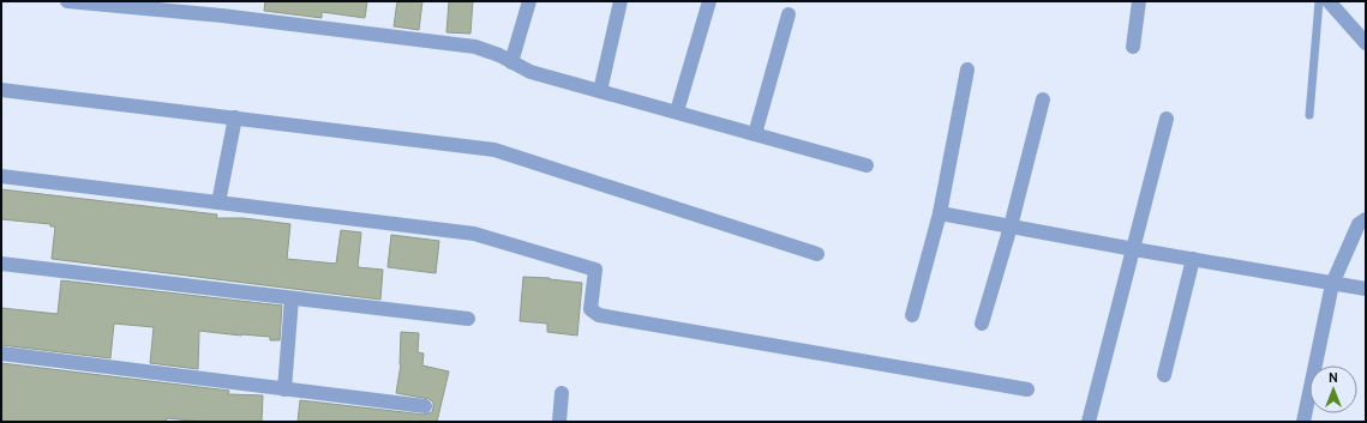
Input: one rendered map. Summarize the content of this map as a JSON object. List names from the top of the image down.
{
  "north": "top"
}
